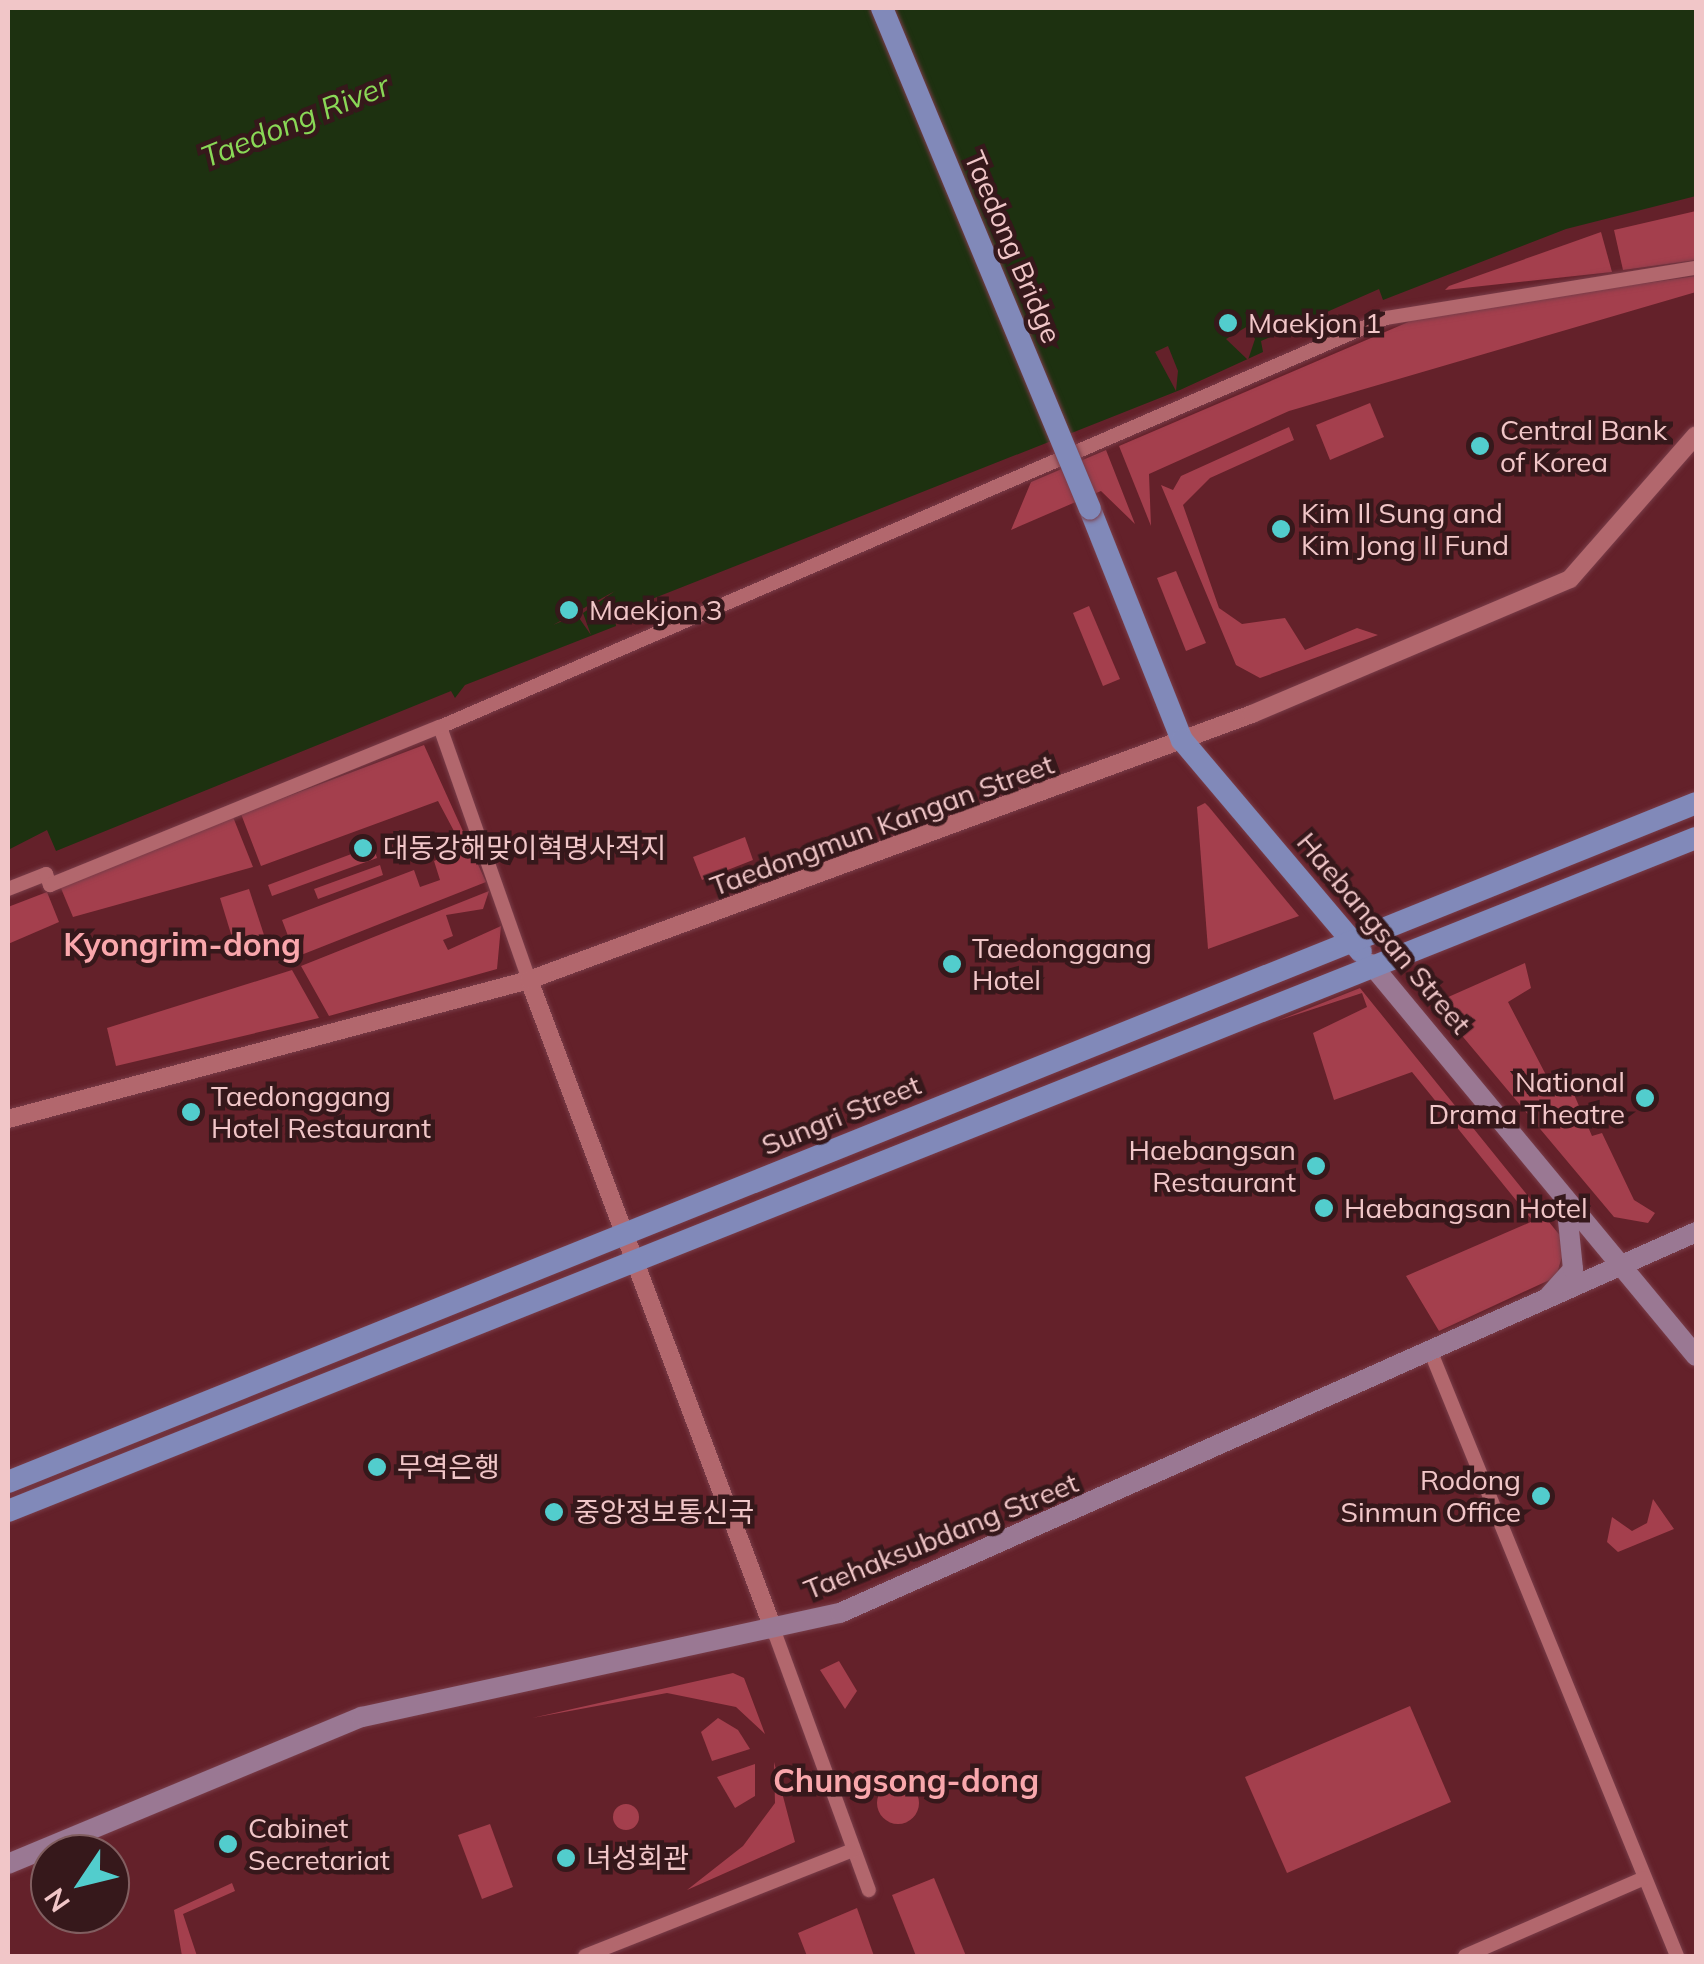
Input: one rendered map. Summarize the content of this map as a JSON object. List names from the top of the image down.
{
  "streets": {
    "main road": [
      "Taedong Bridge",
      "Haebangsan Street",
      "Sungri Street",
      "Taehaksubdang Street"
    ],
    "street": ["Taedongmun Kangan Street"]
  },
  "crossings": [
    ["Taedong Bridge", "Haebangsan Street"],
    ["Taedongmun Kangan Street", "Haebangsan Street"],
    ["Haebangsan Street", "Sungri Street"],
    ["Haebangsan Street", "Taehaksubdang Street"]
  ],
  "districts": ["Kyongrim-dong", "Chungsong-dong"],
  "water": ["Taedong River"],
  "places": [
    "Maekjon 1",
    "Central Bank of Korea",
    "Kim Il Sung and Kim Jong Il Fund",
    "Maekjon 3",
    "대동강해맞이혁명사적지",
    "Taedonggang Hotel",
    "National Drama Theatre",
    "Taedonggang Hotel Restaurant",
    "Haebangsan Restaurant",
    "Haebangsan Hotel",
    "무역은행",
    "Rodong Sinmun Office",
    "중앙정보통신국",
    "Cabinet Secretariat",
    "녀성회관"
  ],
  "north": "bottom left"
}
